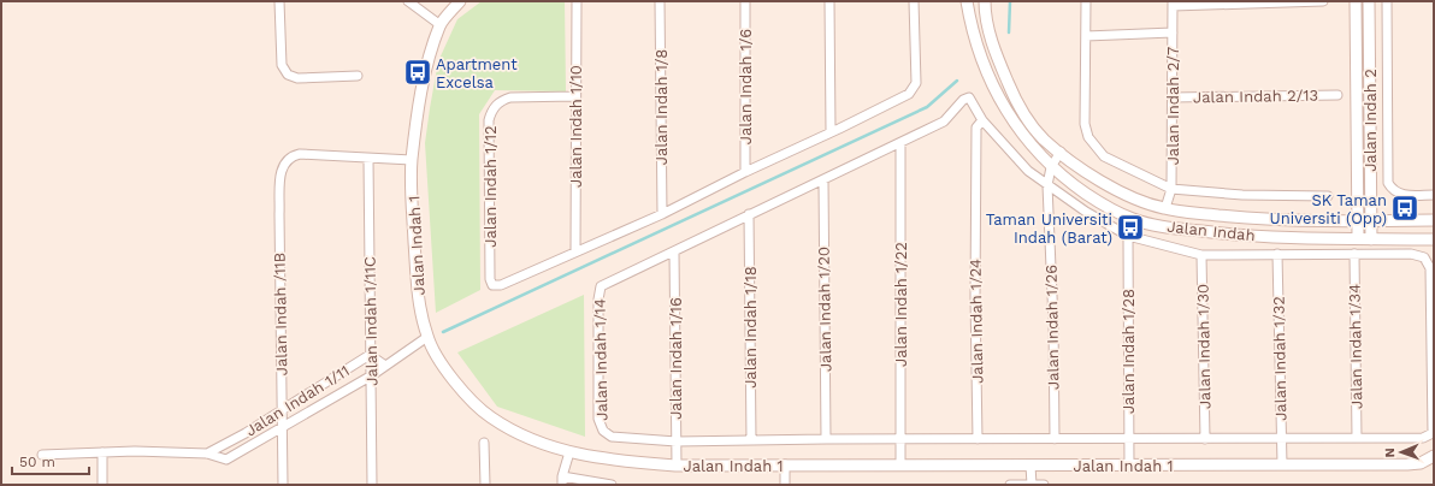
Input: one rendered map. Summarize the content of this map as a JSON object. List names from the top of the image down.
{
  "streets": {
    "street": [
      "Jalan Indah 1/6",
      "Jalan Indah 2/13",
      "Jalan Indah 2/7",
      "Jalan Indah 1/8",
      "Jalan Indah 2",
      "Jalan Indah 1/10",
      "Jalan Indah 1/12",
      "Jalan Indah",
      "Jalan Indah 1",
      "Jalan Indah 1/22",
      "Jalan Indah 1/20",
      "Jalan Indah /11B",
      "Jalan Indah 1/11C",
      "Jalan Indah 1/24",
      "Jalan Indah 1/18",
      "Jalan Indah 1/26",
      "Jalan Indah 1/30",
      "Jalan Indah 1/34",
      "Jalan Indah 1/28",
      "Jalan Indah 1/16",
      "Jalan Indah 1/32",
      "Jalan Indah 1/14",
      "Jalan Indah 1/11"
    ]
  },
  "crossings": [
    ["Jalan Indah 2/13", "Jalan Indah 2/7"],
    ["Jalan Indah 2/7", "Jalan Indah"],
    ["Jalan Indah 2", "Jalan Indah"],
    ["Jalan Indah 1/10", "Jalan Indah 1/12"],
    ["Jalan Indah", "Jalan Indah 1/26"],
    ["Jalan Indah 1", "Jalan Indah 1/22"],
    ["Jalan Indah 1", "Jalan Indah 1/28"],
    ["Jalan Indah 1", "Jalan Indah 1/16"],
    ["Jalan Indah 1", "Jalan Indah 1/32"],
    ["Jalan Indah 1", "Jalan Indah 1/11"],
    ["Jalan Indah /11B", "Jalan Indah 1/11C"],
    ["Jalan Indah /11B", "Jalan Indah 1/11"],
    ["Jalan Indah 1/11C", "Jalan Indah 1/11"],
    ["Jalan Indah 1/16", "Jalan Indah 1/14"]
  ],
  "places": {
    "bus stop": ["Apartment Excelsa", "SK Taman Universiti (Opp)", "Taman Universiti Indah (Barat)"]
  },
  "scale_bar": "50 m",
  "north": "left"
}
